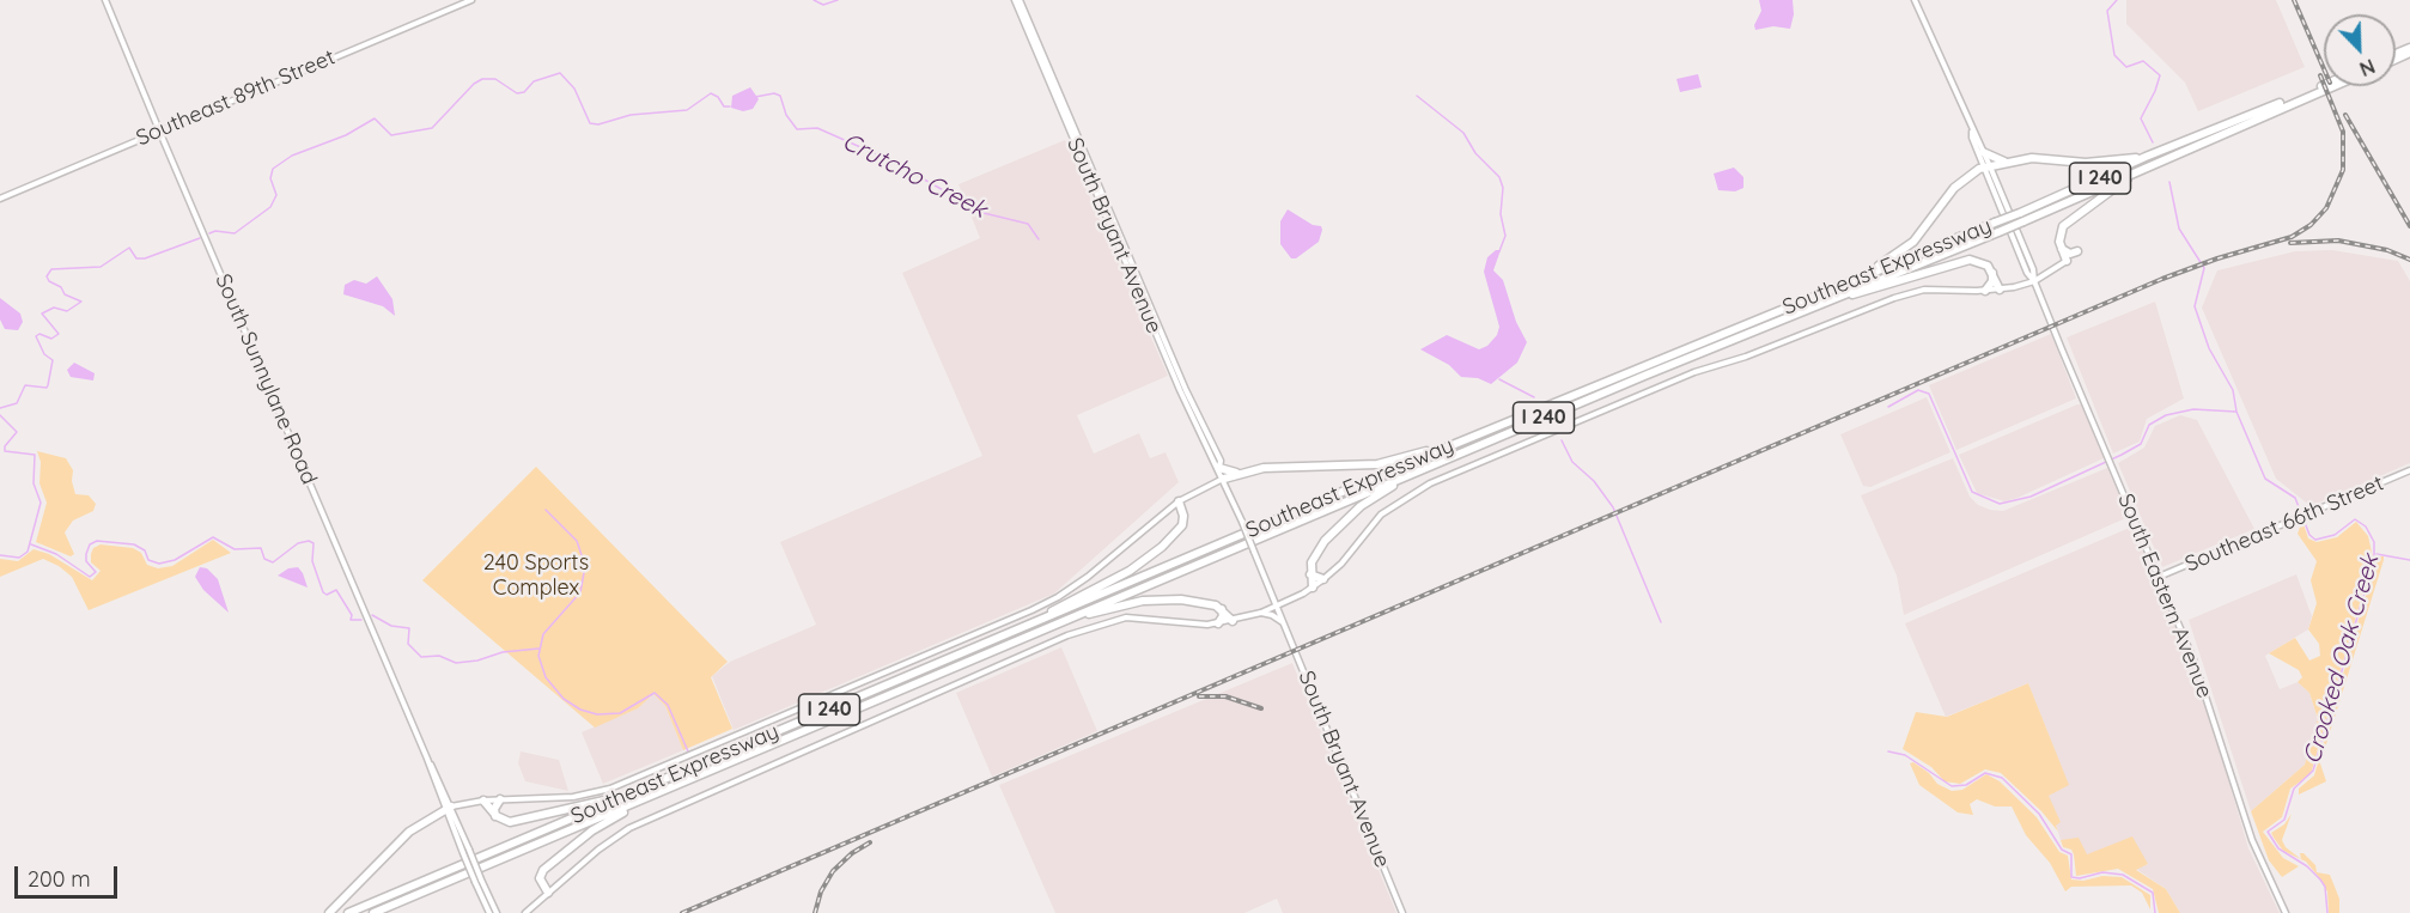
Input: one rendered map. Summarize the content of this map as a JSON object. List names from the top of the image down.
{
  "streets": {
    "highway": ["I 240", "Southeast Expressway"],
    "street": [
      "Southeast 89th Street",
      "South Bryant Avenue",
      "South Sunnylane Road",
      "Southeast 66th Street",
      "South Eastern Avenue"
    ]
  },
  "crossings": [
    ["Southeast 89th Street", "South Sunnylane Road"],
    ["Southeast 66th Street", "South Eastern Avenue"]
  ],
  "water": ["Crutcho Creek", "Crooked Oak Creek"],
  "parks": ["240 Sports Complex"],
  "scale_bar": "200 m",
  "north": "bottom right"
}
